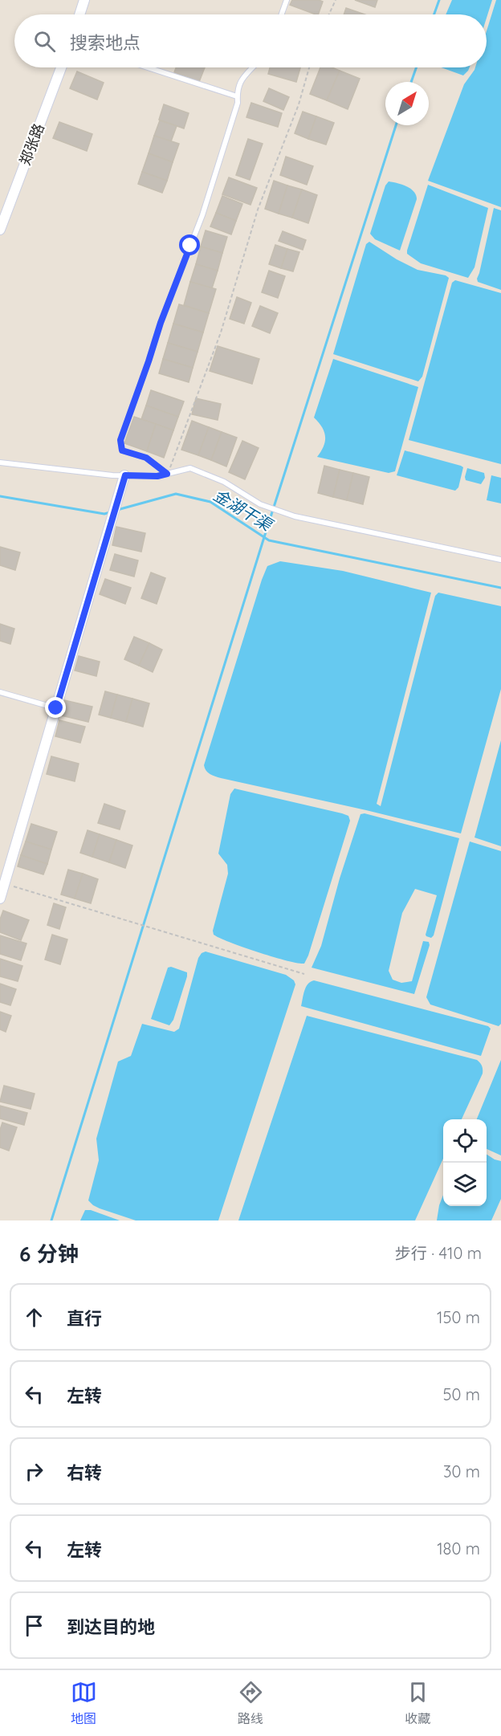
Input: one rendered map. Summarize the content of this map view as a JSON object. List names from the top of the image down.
{
  "streets": {
    "street": ["郑张路"]
  },
  "water": ["金湖干渠"],
  "north": "top right",
  "page": {
    "search": "搜索地点",
    "heading": ["6 分钟", "步行 · 410 m"],
    "list": [
      ["直行", "150 m"],
      ["左转", "50 m"],
      ["右转", "30 m"],
      ["左转", "180 m"],
      "到达目的地"
    ],
    "nav": ["地图", "路线", "收藏"]
  }
}
